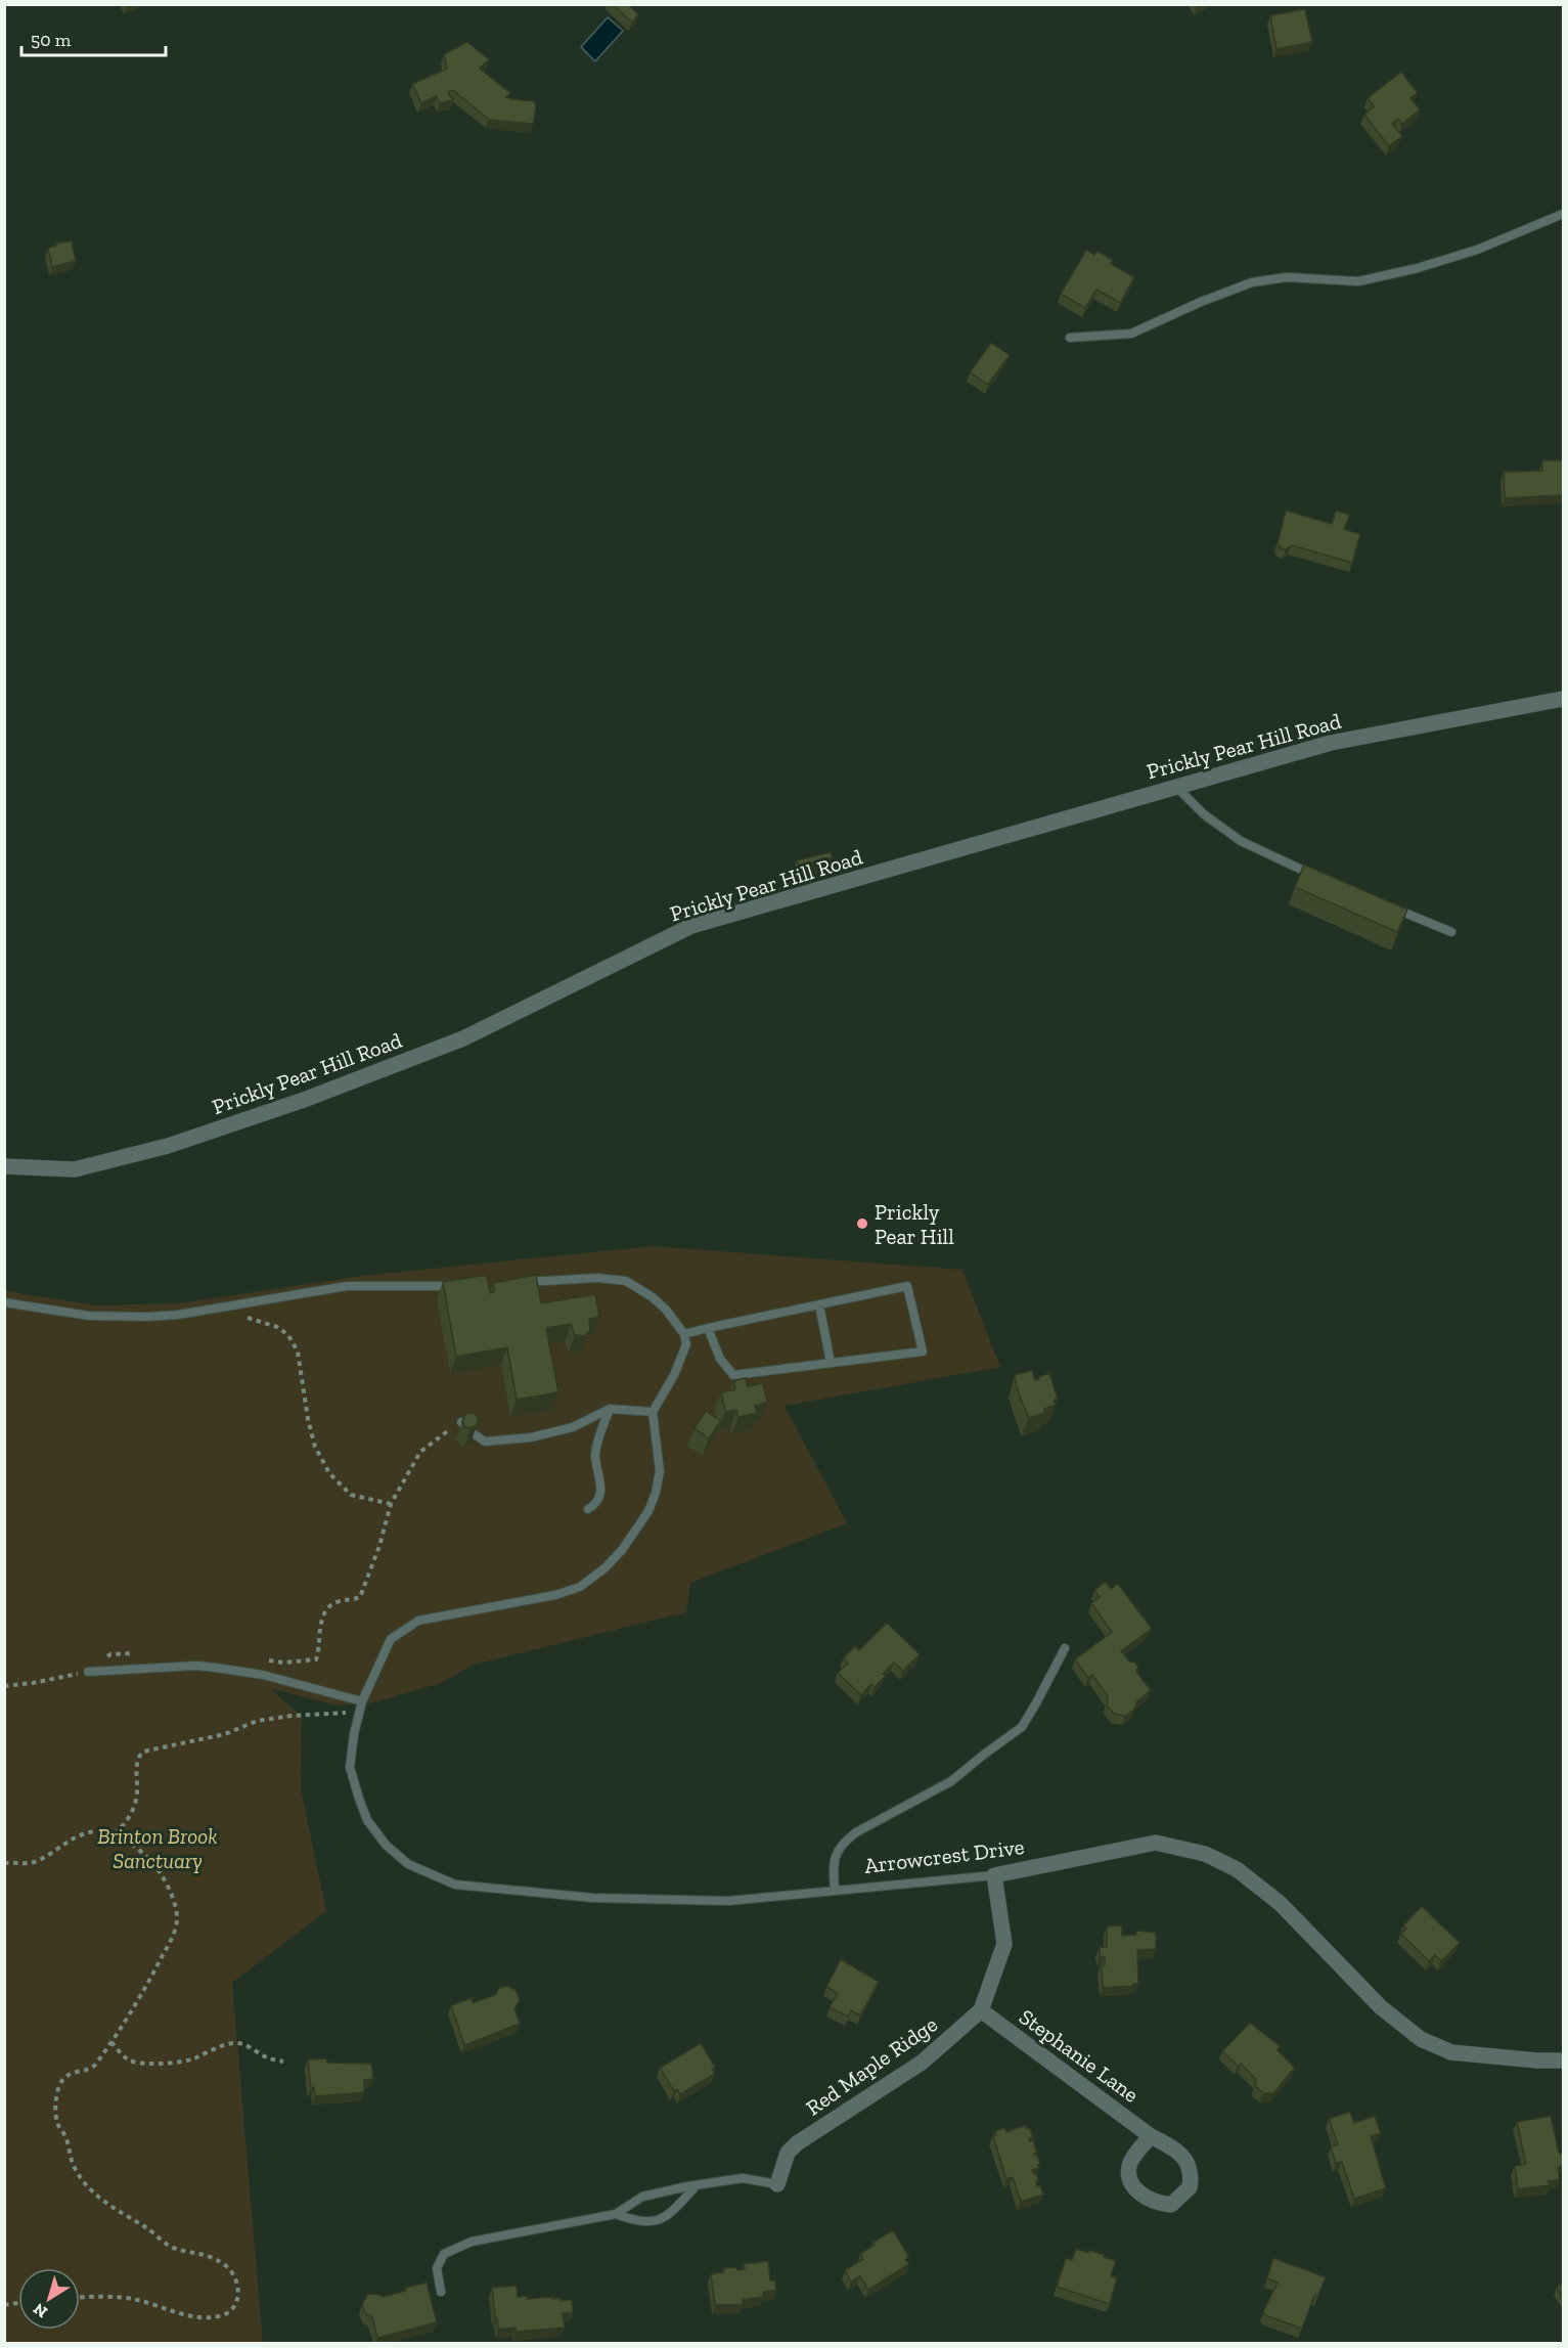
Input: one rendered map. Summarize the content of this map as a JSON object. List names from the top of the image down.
{
  "streets": {
    "street": [
      "Prickly Pear Hill Road",
      "Arrowcrest Drive",
      "Stephanie Lane",
      "Red Maple Ridge"
    ]
  },
  "crossings": [
    ["Arrowcrest Drive", "Red Maple Ridge"],
    ["Stephanie Lane", "Red Maple Ridge"]
  ],
  "parks": ["Brinton Brook Sanctuary"],
  "places": ["Prickly Pear Hill"],
  "scale_bar": "50 m",
  "north": "bottom left"
}
